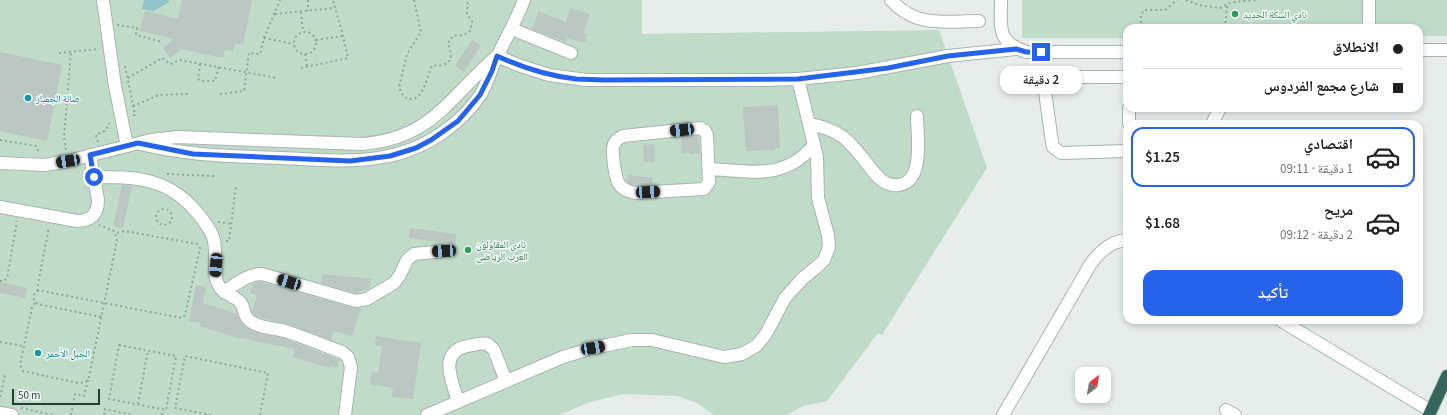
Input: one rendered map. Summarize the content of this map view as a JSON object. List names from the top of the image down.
{
  "places": [
    "نادي السكة الحديد",
    "صالة الجمباز",
    "نادى المقاولون العرب الرياضى",
    "الجبل الأحمر"
  ],
  "scale_bar": "50 m",
  "north": "top right",
  "page": {
    "banner": ["الانطلاق", "شارع مجمع الفردوس"],
    "bubble": "2 دقيقة",
    "list": [
      {
        "name": "اقتصادي",
        "note": "1 دقيقة · 09:11",
        "value": "$1.25"
      },
      {
        "name": "مريح",
        "note": "2 دقيقة · 09:12",
        "value": "$1.68"
      }
    ],
    "buttons": "تأكيد",
    "scale": "50 m"
  }
}
